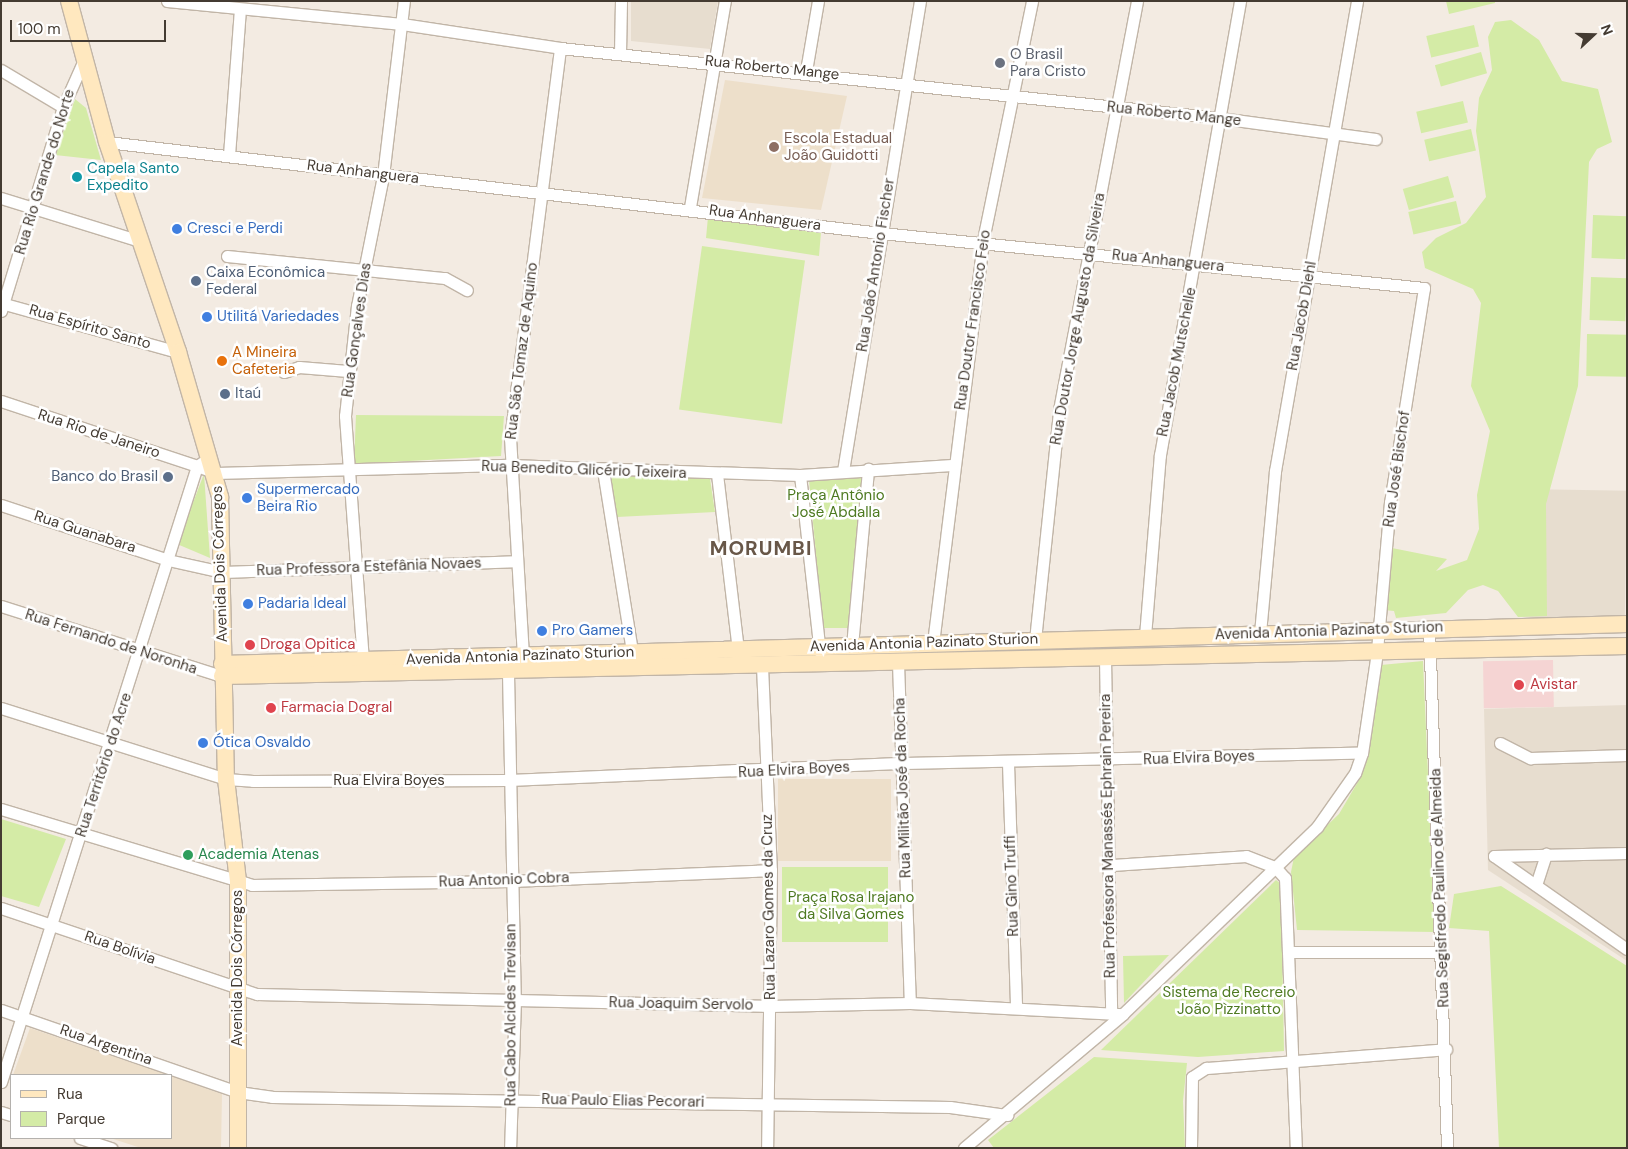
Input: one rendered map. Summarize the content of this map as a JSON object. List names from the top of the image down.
{
  "streets": {
    "main road": ["Avenida Dois Córregos", "Avenida Antonia Pazinato Sturion"],
    "street": [
      "Rua Roberto Mange",
      "Rua Rio Grande do Norte",
      "Rua Anhanguera",
      "Rua João Antonio Fischer",
      "Rua Jacob Diehl",
      "Rua Doutor Jorge Augusto da Silveira",
      "Rua Doutor Francisco Feio",
      "Rua Espírito Santo",
      "Rua Gonçalves Dias",
      "Rua São Tomaz de Aquino",
      "Rua Jacob Mutschelle",
      "Rua Rio de Janeiro",
      "Rua José Bischof",
      "Rua Benedito Glicério Teixeira",
      "Rua Guanabara",
      "Rua Professora Estefânia Novaes",
      "Rua Fernando de Noronha",
      "Rua Elvira Boyes",
      "Rua Território do Acre",
      "Rua Militão José da Rocha",
      "Rua Professora Manassés Ephrain Pereira",
      "Rua Antonio Cobra",
      "Rua Gino Truffi",
      "Rua Segisfredo Paulino de Almeida",
      "Rua Lazaro Gomes da Cruz",
      "Rua Bolívia",
      "Rua Joaquim Servolo",
      "Rua Cabo Alcides Trevisan",
      "Rua Argentina",
      "Rua Paulo Elias Pecorari"
    ]
  },
  "crossings": [
    ["Rua Roberto Mange", "Rua João Antonio Fischer"],
    ["Rua Roberto Mange", "Rua Jacob Diehl"],
    ["Rua Roberto Mange", "Rua Doutor Jorge Augusto da Silveira"],
    ["Rua Roberto Mange", "Rua Doutor Francisco Feio"],
    ["Rua Roberto Mange", "Rua Gonçalves Dias"],
    ["Rua Roberto Mange", "Rua São Tomaz de Aquino"],
    ["Rua Roberto Mange", "Rua Jacob Mutschelle"],
    ["Rua Rio Grande do Norte", "Rua Espírito Santo"],
    ["Rua Rio Grande do Norte", "Avenida Dois Córregos"],
    ["Rua Anhanguera", "Rua João Antonio Fischer"],
    ["Rua Anhanguera", "Rua Jacob Diehl"],
    ["Rua Anhanguera", "Rua Doutor Jorge Augusto da Silveira"],
    ["Rua Anhanguera", "Rua Doutor Francisco Feio"],
    ["Rua Anhanguera", "Rua Gonçalves Dias"],
    ["Rua Anhanguera", "Rua São Tomaz de Aquino"],
    ["Rua Anhanguera", "Rua Jacob Mutschelle"],
    ["Rua Anhanguera", "Rua José Bischof"],
    ["Rua Anhanguera", "Avenida Dois Córregos"],
    ["Rua João Antonio Fischer", "Rua Benedito Glicério Teixeira"],
    ["Rua Jacob Diehl", "Avenida Antonia Pazinato Sturion"],
    ["Rua Doutor Jorge Augusto da Silveira", "Avenida Antonia Pazinato Sturion"],
    ["Rua Doutor Francisco Feio", "Rua Benedito Glicério Teixeira"],
    ["Rua Doutor Francisco Feio", "Avenida Antonia Pazinato Sturion"],
    ["Rua Espírito Santo", "Avenida Dois Córregos"],
    ["Rua Gonçalves Dias", "Rua Benedito Glicério Teixeira"],
    ["Rua Gonçalves Dias", "Rua Professora Estefânia Novaes"],
    ["Rua Gonçalves Dias", "Avenida Antonia Pazinato Sturion"],
    ["Rua São Tomaz de Aquino", "Rua Benedito Glicério Teixeira"],
    ["Rua São Tomaz de Aquino", "Rua Professora Estefânia Novaes"],
    ["Rua São Tomaz de Aquino", "Avenida Antonia Pazinato Sturion"],
    ["Rua Jacob Mutschelle", "Avenida Antonia Pazinato Sturion"],
    ["Rua Rio de Janeiro", "Rua Território do Acre"],
    ["Rua José Bischof", "Avenida Antonia Pazinato Sturion"],
    ["Rua José Bischof", "Rua Elvira Boyes"],
    ["Rua José Bischof", "Rua Professora Manassés Ephrain Pereira"],
    ["Rua José Bischof", "Rua Joaquim Servolo"],
    ["Rua José Bischof", "Rua Paulo Elias Pecorari"],
    ["Rua Benedito Glicério Teixeira", "Avenida Dois Córregos"],
    ["Rua Guanabara", "Avenida Dois Córregos"],
    ["Rua Guanabara", "Rua Professora Estefânia Novaes"],
    ["Rua Guanabara", "Rua Território do Acre"],
    ["Avenida Dois Córregos", "Rua Professora Estefânia Novaes"],
    ["Avenida Dois Córregos", "Avenida Antonia Pazinato Sturion"],
    ["Avenida Dois Córregos", "Rua Fernando de Noronha"],
    ["Avenida Dois Córregos", "Rua Elvira Boyes"],
    ["Avenida Dois Córregos", "Rua Antonio Cobra"],
    ["Avenida Dois Córregos", "Rua Bolívia"],
    ["Avenida Dois Córregos", "Rua Joaquim Servolo"],
    ["Avenida Dois Córregos", "Rua Argentina"],
    ["Avenida Dois Córregos", "Rua Paulo Elias Pecorari"],
    ["Avenida Antonia Pazinato Sturion", "Rua Fernando de Noronha"],
    ["Avenida Antonia Pazinato Sturion", "Rua Militão José da Rocha"],
    ["Avenida Antonia Pazinato Sturion", "Rua Professora Manassés Ephrain Pereira"],
    ["Avenida Antonia Pazinato Sturion", "Rua Segisfredo Paulino de Almeida"],
    ["Avenida Antonia Pazinato Sturion", "Rua Lazaro Gomes da Cruz"],
    ["Avenida Antonia Pazinato Sturion", "Rua Cabo Alcides Trevisan"],
    ["Rua Fernando de Noronha", "Rua Território do Acre"],
    ["Rua Elvira Boyes", "Rua Território do Acre"],
    ["Rua Elvira Boyes", "Rua Militão José da Rocha"],
    ["Rua Elvira Boyes", "Rua Professora Manassés Ephrain Pereira"],
    ["Rua Elvira Boyes", "Rua Gino Truffi"],
    ["Rua Elvira Boyes", "Rua Lazaro Gomes da Cruz"],
    ["Rua Elvira Boyes", "Rua Cabo Alcides Trevisan"],
    ["Rua Território do Acre", "Rua Antonio Cobra"],
    ["Rua Território do Acre", "Rua Bolívia"],
    ["Rua Território do Acre", "Rua Argentina"],
    ["Rua Militão José da Rocha", "Rua Joaquim Servolo"],
    ["Rua Professora Manassés Ephrain Pereira", "Rua Joaquim Servolo"],
    ["Rua Antonio Cobra", "Rua Lazaro Gomes da Cruz"],
    ["Rua Antonio Cobra", "Rua Cabo Alcides Trevisan"],
    ["Rua Gino Truffi", "Rua Joaquim Servolo"],
    ["Rua Lazaro Gomes da Cruz", "Rua Joaquim Servolo"],
    ["Rua Lazaro Gomes da Cruz", "Rua Paulo Elias Pecorari"],
    ["Rua Bolívia", "Rua Joaquim Servolo"],
    ["Rua Joaquim Servolo", "Rua Cabo Alcides Trevisan"],
    ["Rua Cabo Alcides Trevisan", "Rua Paulo Elias Pecorari"],
    ["Rua Argentina", "Rua Paulo Elias Pecorari"]
  ],
  "districts": ["MORUMBI"],
  "parks": ["Praça Antônio José Abdalla", "Praça Rosa Irajano da Silva Gomes", "Sistema de Recreio João Pìzzinatto"],
  "places": [
    "O Brasil Para Cristo",
    "Escola Estadual João Guidotti",
    "Capela Santo Expedito",
    "Cresci e Perdi",
    "Caixa Econômica Federal",
    "Utilitá Variedades",
    "A Mineira Cafeteria",
    "Itaú",
    "Banco do Brasil",
    "Supermercado Beira Rio",
    "Padaria Ideal",
    "Pro Gamers",
    "Droga Opitica",
    "Avistar",
    "Farmacia Dogral",
    "Ótica Osvaldo",
    "Academia Atenas"
  ],
  "legend": ["Rua", "Parque"],
  "scale_bar": "100 m",
  "north": "right"
}
